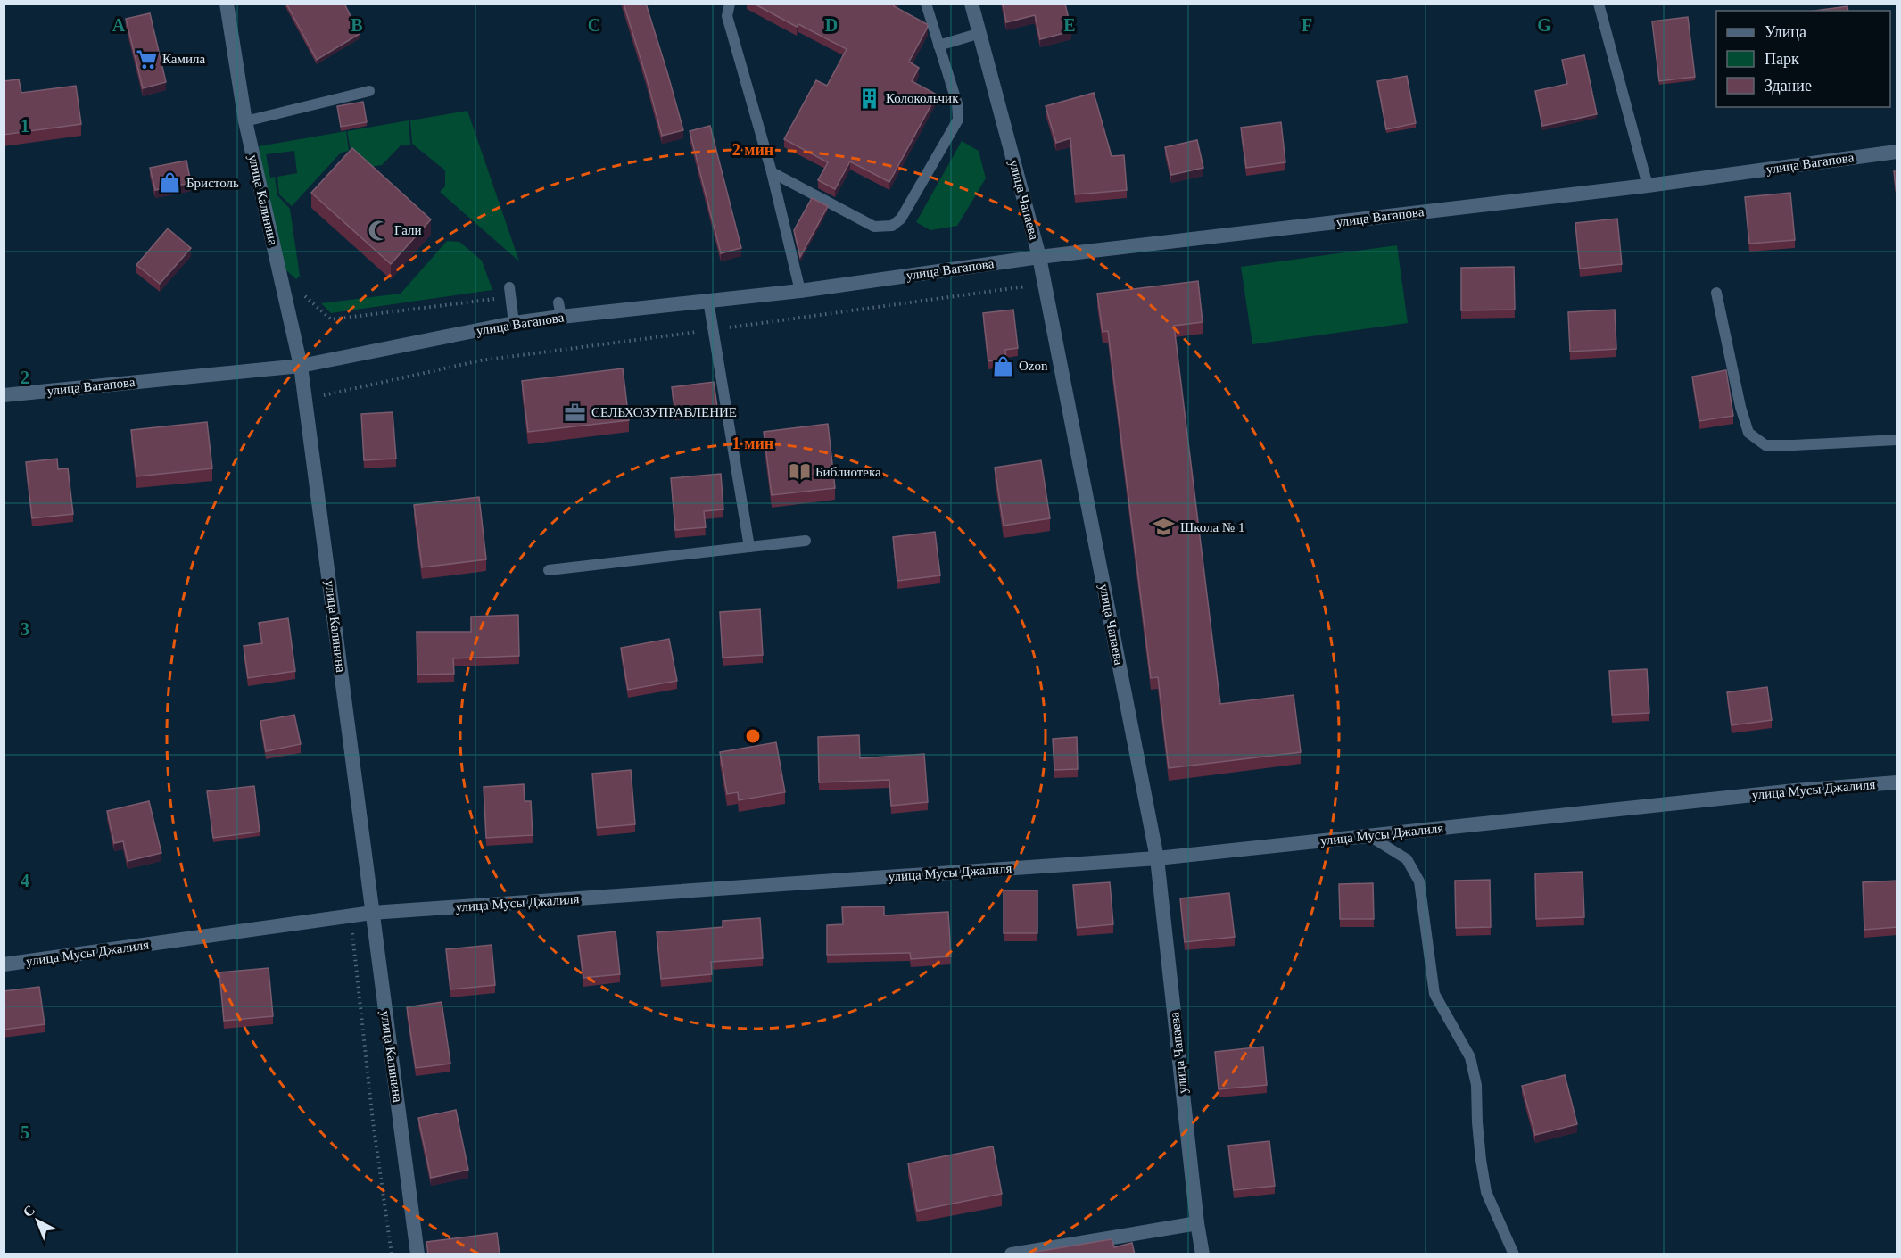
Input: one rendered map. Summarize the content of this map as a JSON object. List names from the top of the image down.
{
  "streets": {
    "street": [
      "улица Вагапова",
      "улица Калинина",
      "улица Чапаева",
      "улица Мусы Джалиля"
    ]
  },
  "crossings": [
    ["улица Вагапова", "улица Калинина"],
    ["улица Вагапова", "улица Чапаева"],
    ["улица Калинина", "улица Мусы Джалиля"],
    ["улица Чапаева", "улица Мусы Джалиля"]
  ],
  "places": {
    "supermarket": ["Камила"],
    "building": ["Колокольчик"],
    "shop": ["Бристоль", "Ozon"],
    "mosque": ["Гали"],
    "office": ["СЕЛЬХОЗУПРАВЛЕНИЕ"],
    "library": ["Библиотека"],
    "school or university": ["Школа № 1"]
  },
  "legend": ["Улица", "Парк", "Здание"],
  "north": "top left",
  "grid": {
    "columns": [
      "A",
      "B",
      "C",
      "D",
      "E",
      "F",
      "G"
    ],
    "rows": [
      "1",
      "2",
      "3",
      "4",
      "5"
    ]
  },
  "rings": ["2 мин", "1 мин"]
}
